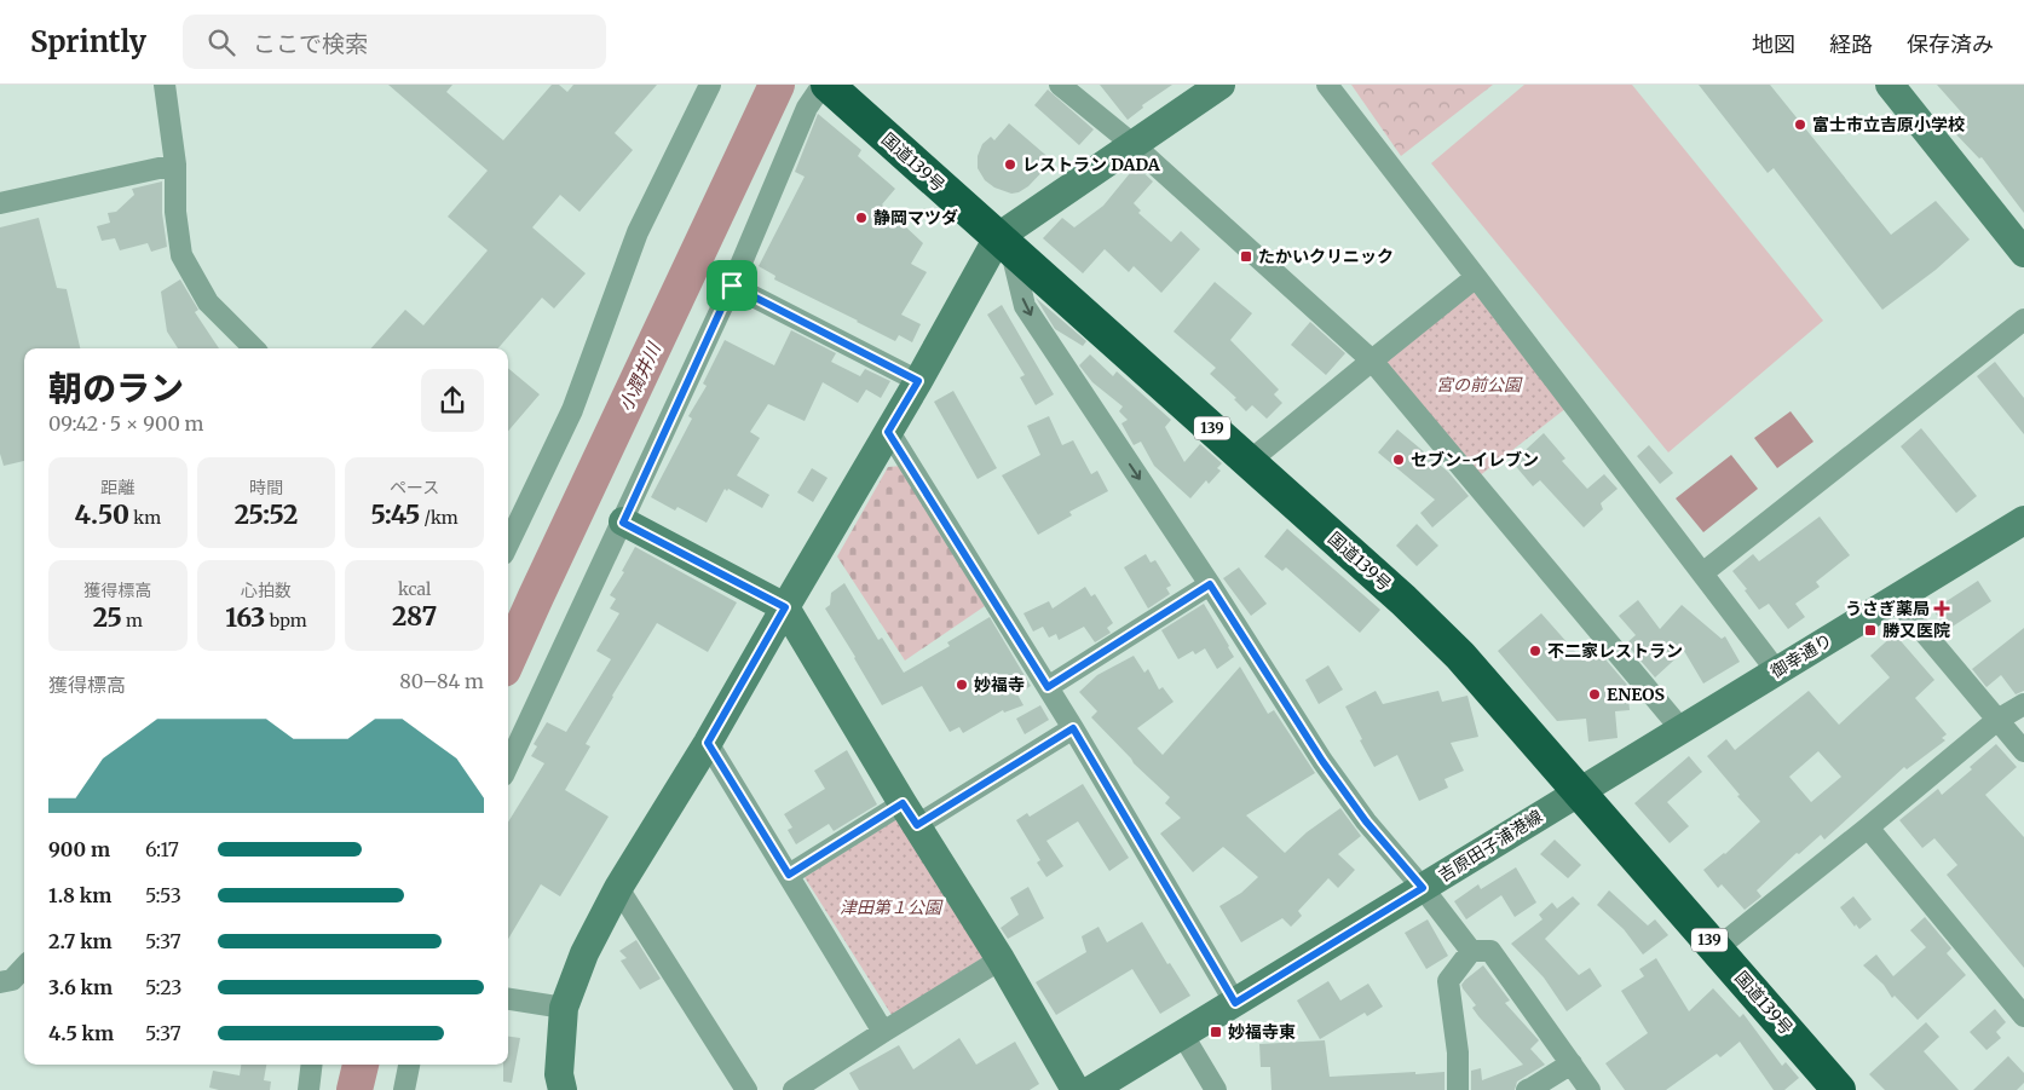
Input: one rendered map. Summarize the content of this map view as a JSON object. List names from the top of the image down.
{
  "streets": {
    "highway": ["国道139号", "139"],
    "street": ["御幸通り", "吉原田子浦港線"]
  },
  "crossings": [
    ["国道139号", "御幸通り"],
    ["国道139号", "吉原田子浦港線"],
    ["御幸通り", "吉原田子浦港線"]
  ],
  "water": ["小潤井川"],
  "parks": ["宮の前公園", "津田第１公園"],
  "places": {
    "other": [
      "富士市立吉原小学校",
      "レストラン DADA",
      "静岡マツダ",
      "セブン-イレブン",
      "不二家レストラン",
      "妙福寺",
      "ENEOS"
    ],
    "transit": ["たかいクリニック", "勝又医院", "妙福寺東"],
    "health": ["うさぎ薬局"]
  },
  "page": {
    "header": "Sprintly",
    "search": "ここで検索",
    "nav": ["地図", "経路", "保存済み"],
    "heading": ["朝のラン", "09:42 · 5 × 900 m"],
    "stats": [
      ["距離", "4.50 km"],
      ["時間", "25:52"],
      ["ペース", "5:45 /km"],
      ["獲得標高", "25 m"],
      ["心拍数", "163 bpm"],
      ["kcal", "287"]
    ],
    "chart": ["獲得標高", "80–84 m"],
    "list": [
      {
        "name": "900 m",
        "note": "6:17"
      },
      {
        "name": "1.8 km",
        "note": "5:53"
      },
      {
        "name": "2.7 km",
        "note": "5:37"
      },
      {
        "name": "3.6 km",
        "note": "5:23"
      },
      {
        "name": "4.5 km",
        "note": "5:37"
      }
    ]
  }
}
